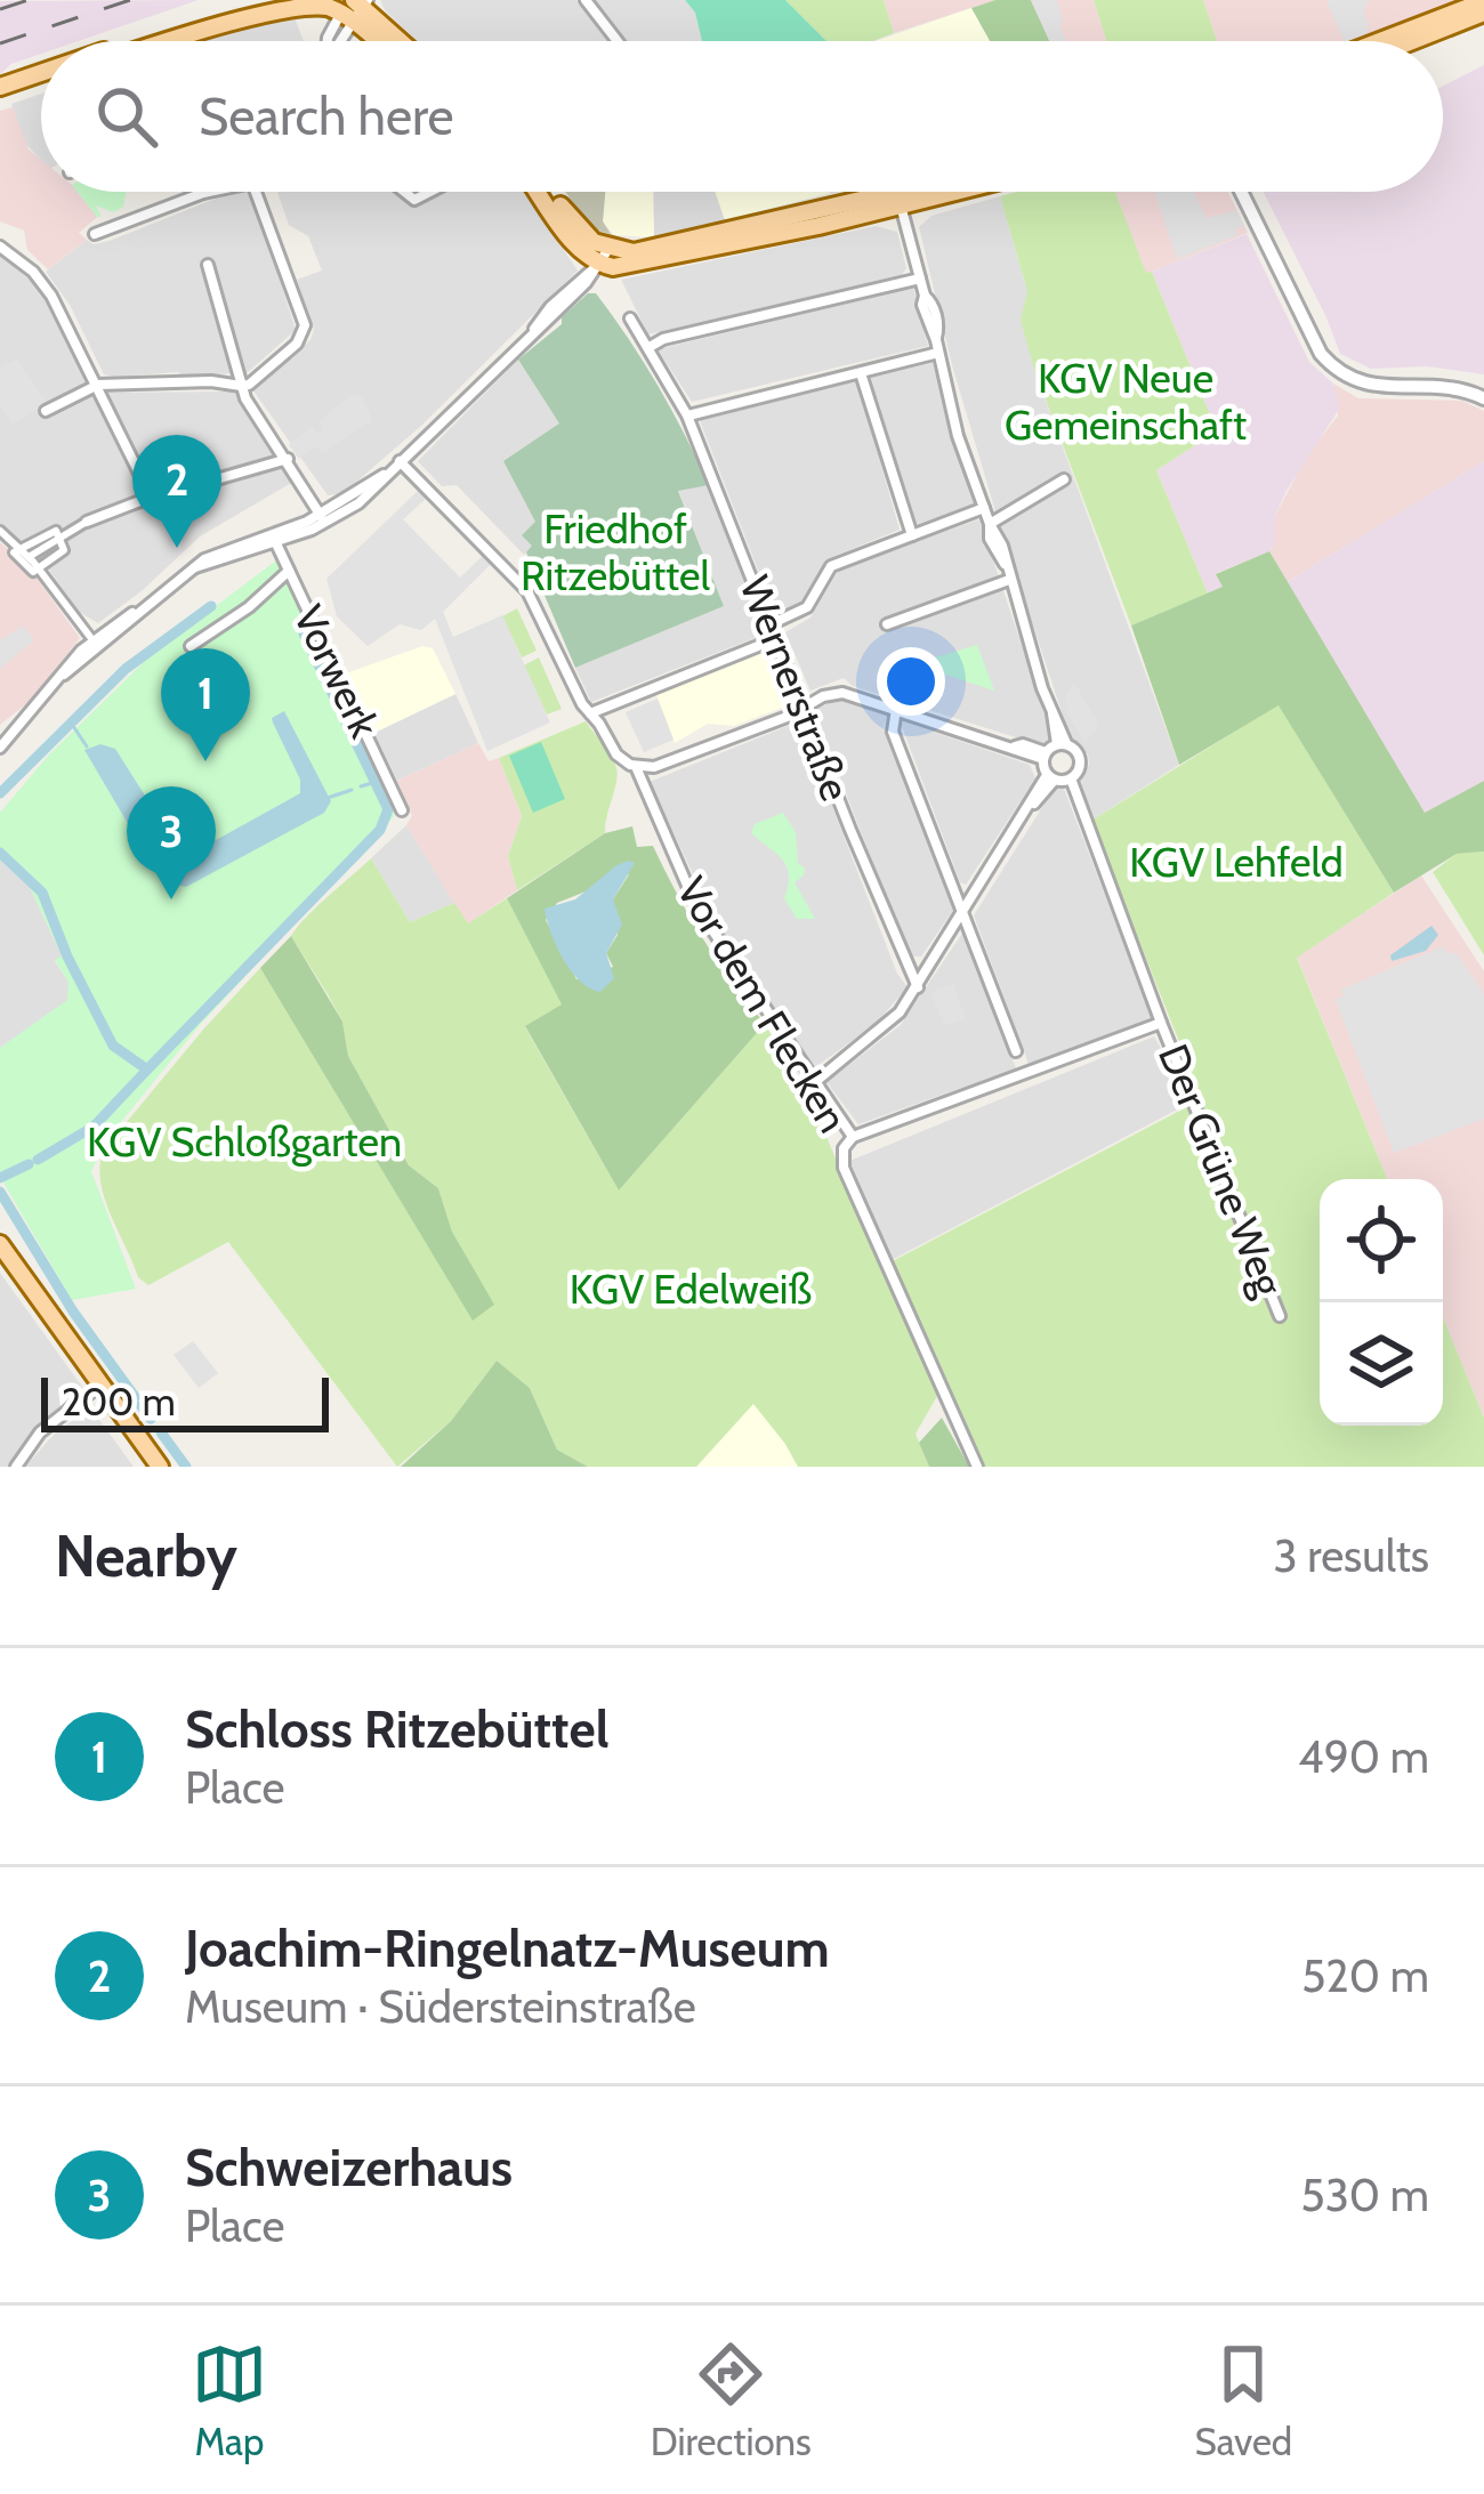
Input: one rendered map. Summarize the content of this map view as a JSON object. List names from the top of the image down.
{
  "streets": {
    "street": [
      "Vorwerk",
      "Wernerstraße",
      "Vor dem Flecken",
      "Der Grüne Weg"
    ]
  },
  "parks": [
    "KGV Neue Gemeinschaft",
    "Friedhof Ritzebüttel",
    "KGV Lehfeld",
    "KGV Schloßgarten",
    "KGV Edelweiß"
  ],
  "scale_bar": "200 m",
  "page": {
    "search": "Search here",
    "pins": ["2", "1", "3"],
    "scale": "200 m",
    "heading": ["Nearby", "3 results"],
    "list": [
      {
        "mark": "1",
        "name": "Schloss Ritzebüttel",
        "note": "Place",
        "value": "490 m"
      },
      {
        "mark": "2",
        "name": "Joachim-Ringelnatz-Museum",
        "note": "Museum · Südersteinstraße",
        "value": "520 m"
      },
      {
        "mark": "3",
        "name": "Schweizerhaus",
        "note": "Place",
        "value": "530 m"
      }
    ],
    "nav": ["Map", "Directions", "Saved"]
  }
}
